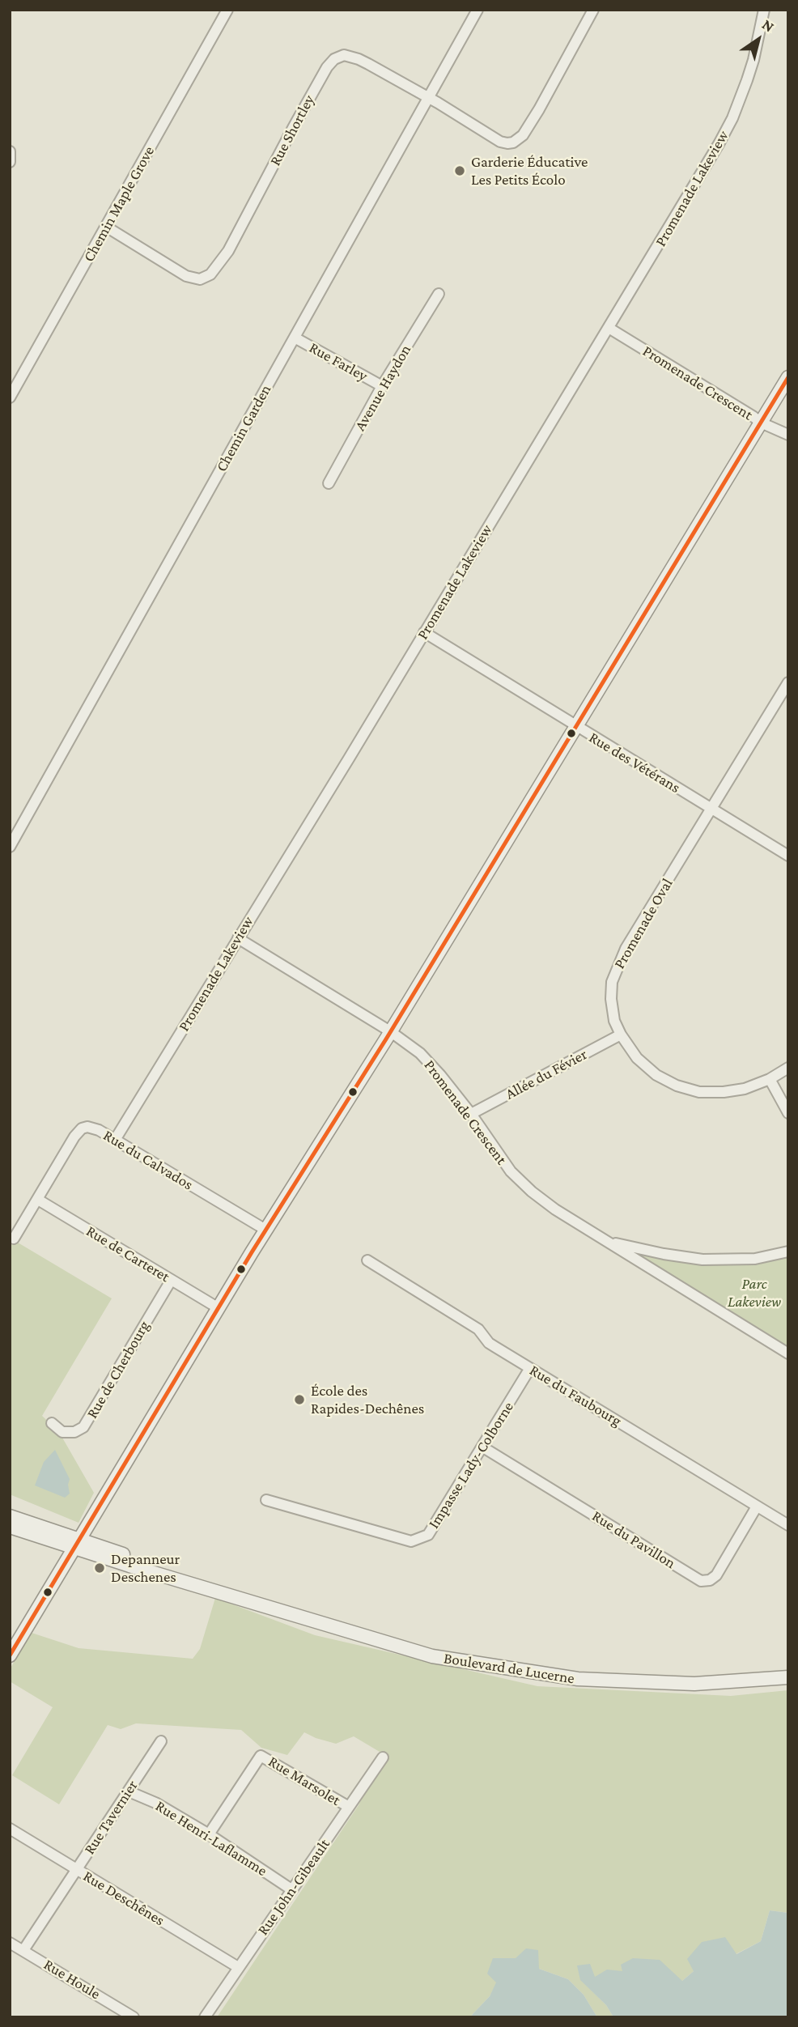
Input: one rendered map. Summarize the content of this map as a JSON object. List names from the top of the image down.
{
  "streets": {
    "street": [
      "Rue Shortley",
      "Promenade Lakeview",
      "Chemin Maple Grove",
      "Rue Farley",
      "Promenade Crescent",
      "Avenue Haydon",
      "Chemin Garden",
      "Rue des Vétérans",
      "Promenade Oval",
      "Allée du Févier",
      "Rue du Calvados",
      "Rue de Carteret",
      "Rue de Cherbourg",
      "Rue du Faubourg",
      "Impasse Lady-Colborne",
      "Rue du Pavillon",
      "Boulevard de Lucerne",
      "Rue Marsolet",
      "Rue Tavernier",
      "Rue Henri-Laflamme",
      "Rue John-Gibeault",
      "Rue Deschênes",
      "Rue Houle"
    ]
  },
  "crossings": [
    ["Rue Shortley", "Chemin Maple Grove"],
    ["Rue Shortley", "Chemin Garden"],
    ["Promenade Lakeview", "Promenade Crescent"],
    ["Promenade Lakeview", "Rue des Vétérans"],
    ["Promenade Lakeview", "Rue du Calvados"],
    ["Rue Farley", "Avenue Haydon"],
    ["Rue Farley", "Chemin Garden"],
    ["Promenade Crescent", "Allée du Févier"],
    ["Rue des Vétérans", "Promenade Oval"],
    ["Promenade Oval", "Allée du Févier"],
    ["Rue du Calvados", "Rue de Carteret"],
    ["Rue de Carteret", "Rue de Cherbourg"],
    ["Rue du Faubourg", "Impasse Lady-Colborne"],
    ["Rue du Faubourg", "Rue du Pavillon"],
    ["Impasse Lady-Colborne", "Rue du Pavillon"],
    ["Rue Marsolet", "Rue Henri-Laflamme"],
    ["Rue Marsolet", "Rue John-Gibeault"],
    ["Rue Tavernier", "Rue Henri-Laflamme"],
    ["Rue Tavernier", "Rue Deschênes"],
    ["Rue Tavernier", "Rue Houle"],
    ["Rue Henri-Laflamme", "Rue John-Gibeault"],
    ["Rue John-Gibeault", "Rue Deschênes"]
  ],
  "parks": ["Parc Lakeview"],
  "places": ["Garderie Éducative Les Petits Écolo", "École des Rapides-Dechênes", "Depanneur Deschenes"],
  "north": "top right"
}
